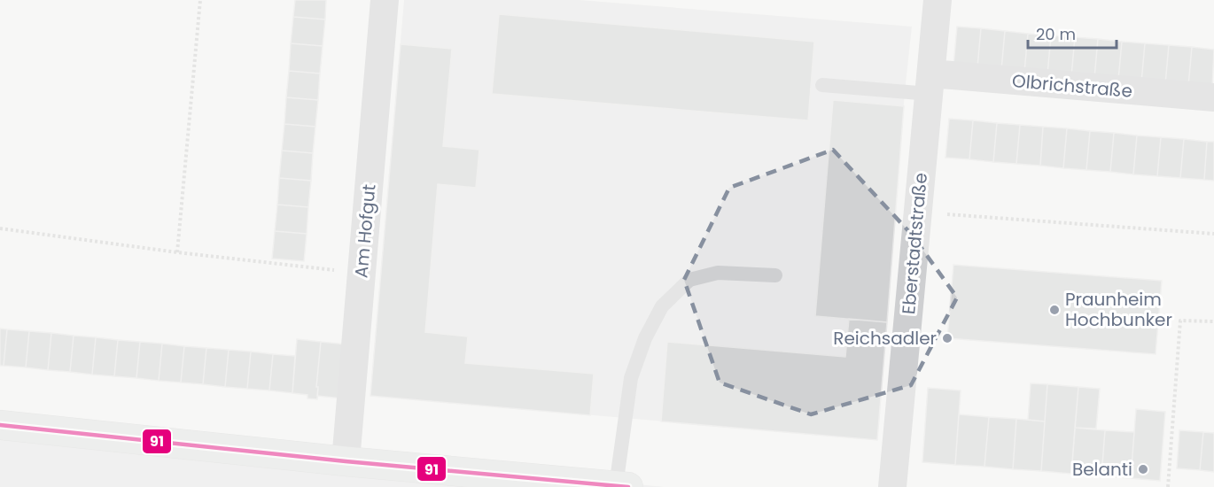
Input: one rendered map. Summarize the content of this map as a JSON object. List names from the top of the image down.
{
  "streets": {
    "street": ["Olbrichstraße", "Am Hofgut", "Eberstadtstraße"]
  },
  "crossings": [
    ["Olbrichstraße", "Eberstadtstraße"]
  ],
  "places": ["Praunheim Hochbunker", "Reichsadler", "Belanti"],
  "lines": ["transit line 91"],
  "scale_bar": "20 m"
}
